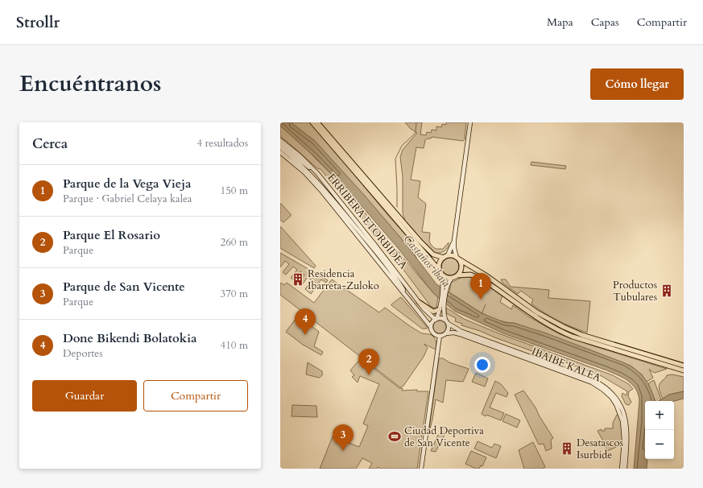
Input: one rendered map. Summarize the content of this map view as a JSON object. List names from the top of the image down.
{
  "streets": {
    "street": ["ERRIBERA ETORBIDEA", "IBAIBE KALEA"]
  },
  "crossings": [
    ["ERRIBERA ETORBIDEA", "IBAIBE KALEA"]
  ],
  "water": ["Castaños ibaia"],
  "places": {
    "building": ["Residencia Ibarreta-Zuloko", "Productos Tubulares", "Desatascos Isurbide"],
    "sports": ["Ciudad Deportiva de San Vicente"]
  },
  "page": {
    "header": "Strollr",
    "nav": ["Mapa", "Capas", "Compartir"],
    "title": "Encuéntranos",
    "buttons": [
      "Cómo llegar",
      ["Guardar", "Compartir"]
    ],
    "heading": ["Cerca", "4 resultados"],
    "list": [
      {
        "mark": "1",
        "name": "Parque de la Vega Vieja",
        "note": "Parque · Gabriel Celaya kalea",
        "value": "150 m"
      },
      {
        "mark": "2",
        "name": "Parque El Rosario",
        "note": "Parque",
        "value": "260 m"
      },
      {
        "mark": "3",
        "name": "Parque de San Vicente",
        "note": "Parque",
        "value": "370 m"
      },
      {
        "mark": "4",
        "name": "Done Bikendi Bolatokia",
        "note": "Deportes",
        "value": "410 m"
      }
    ],
    "pins": [
      "1",
      "4",
      "2",
      "3"
    ],
    "map_buttons": ["+", "−"]
  }
}
